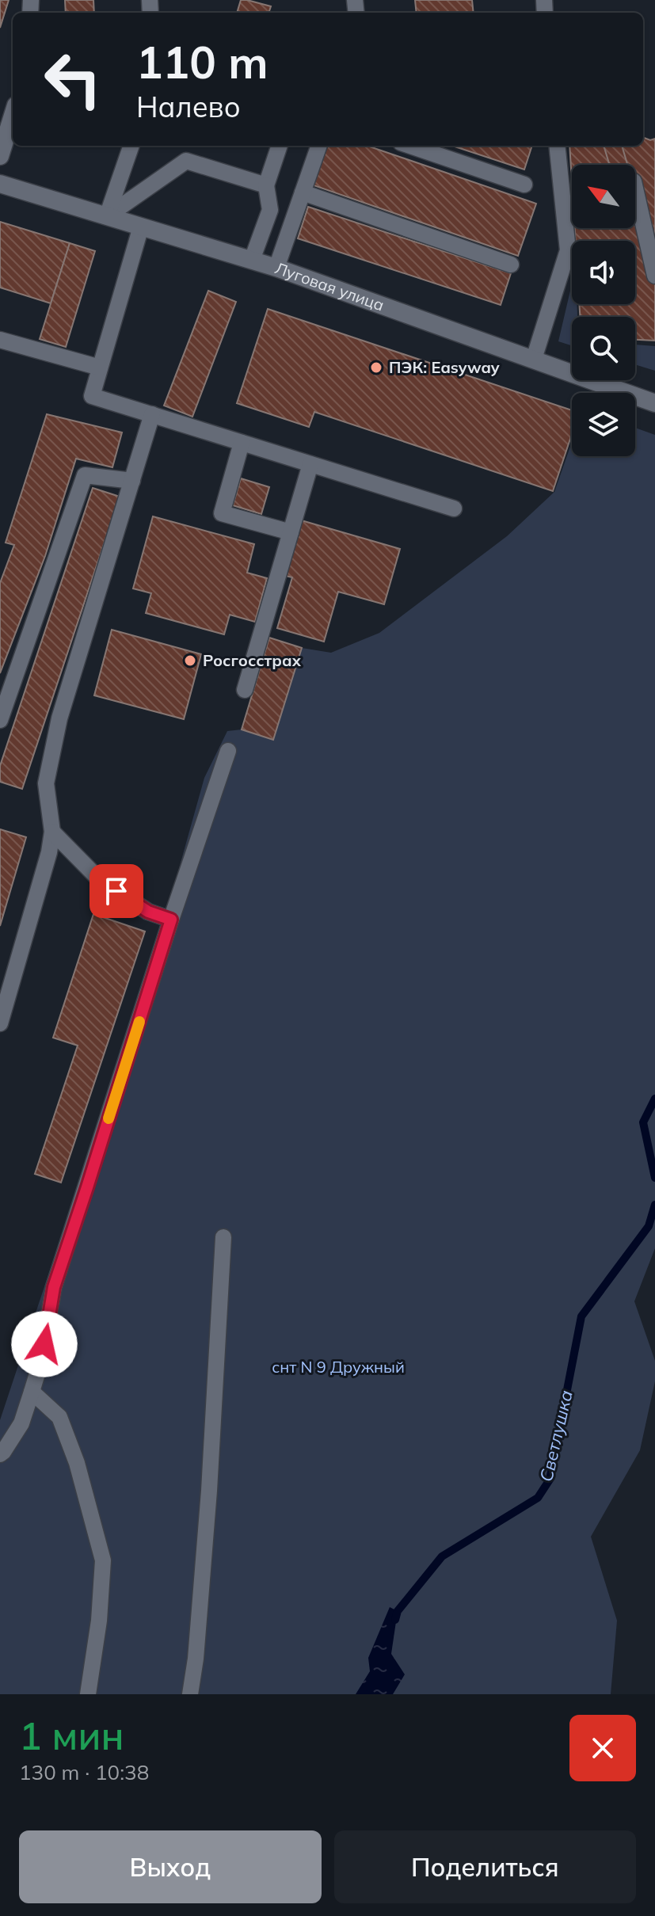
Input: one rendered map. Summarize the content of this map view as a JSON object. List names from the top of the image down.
{
  "streets": {
    "street": ["Луговая улица"]
  },
  "water": ["Светлушка"],
  "parks": ["снт N 9 Дружный"],
  "places": ["ПЭК: Easyway", "Росгосстрах"],
  "north": "top left",
  "page": {
    "turn": ["110 m", "Налево"],
    "heading": ["1 мин", "130 m · 10:38"],
    "buttons": ["Выход", "Поделиться"]
  }
}
